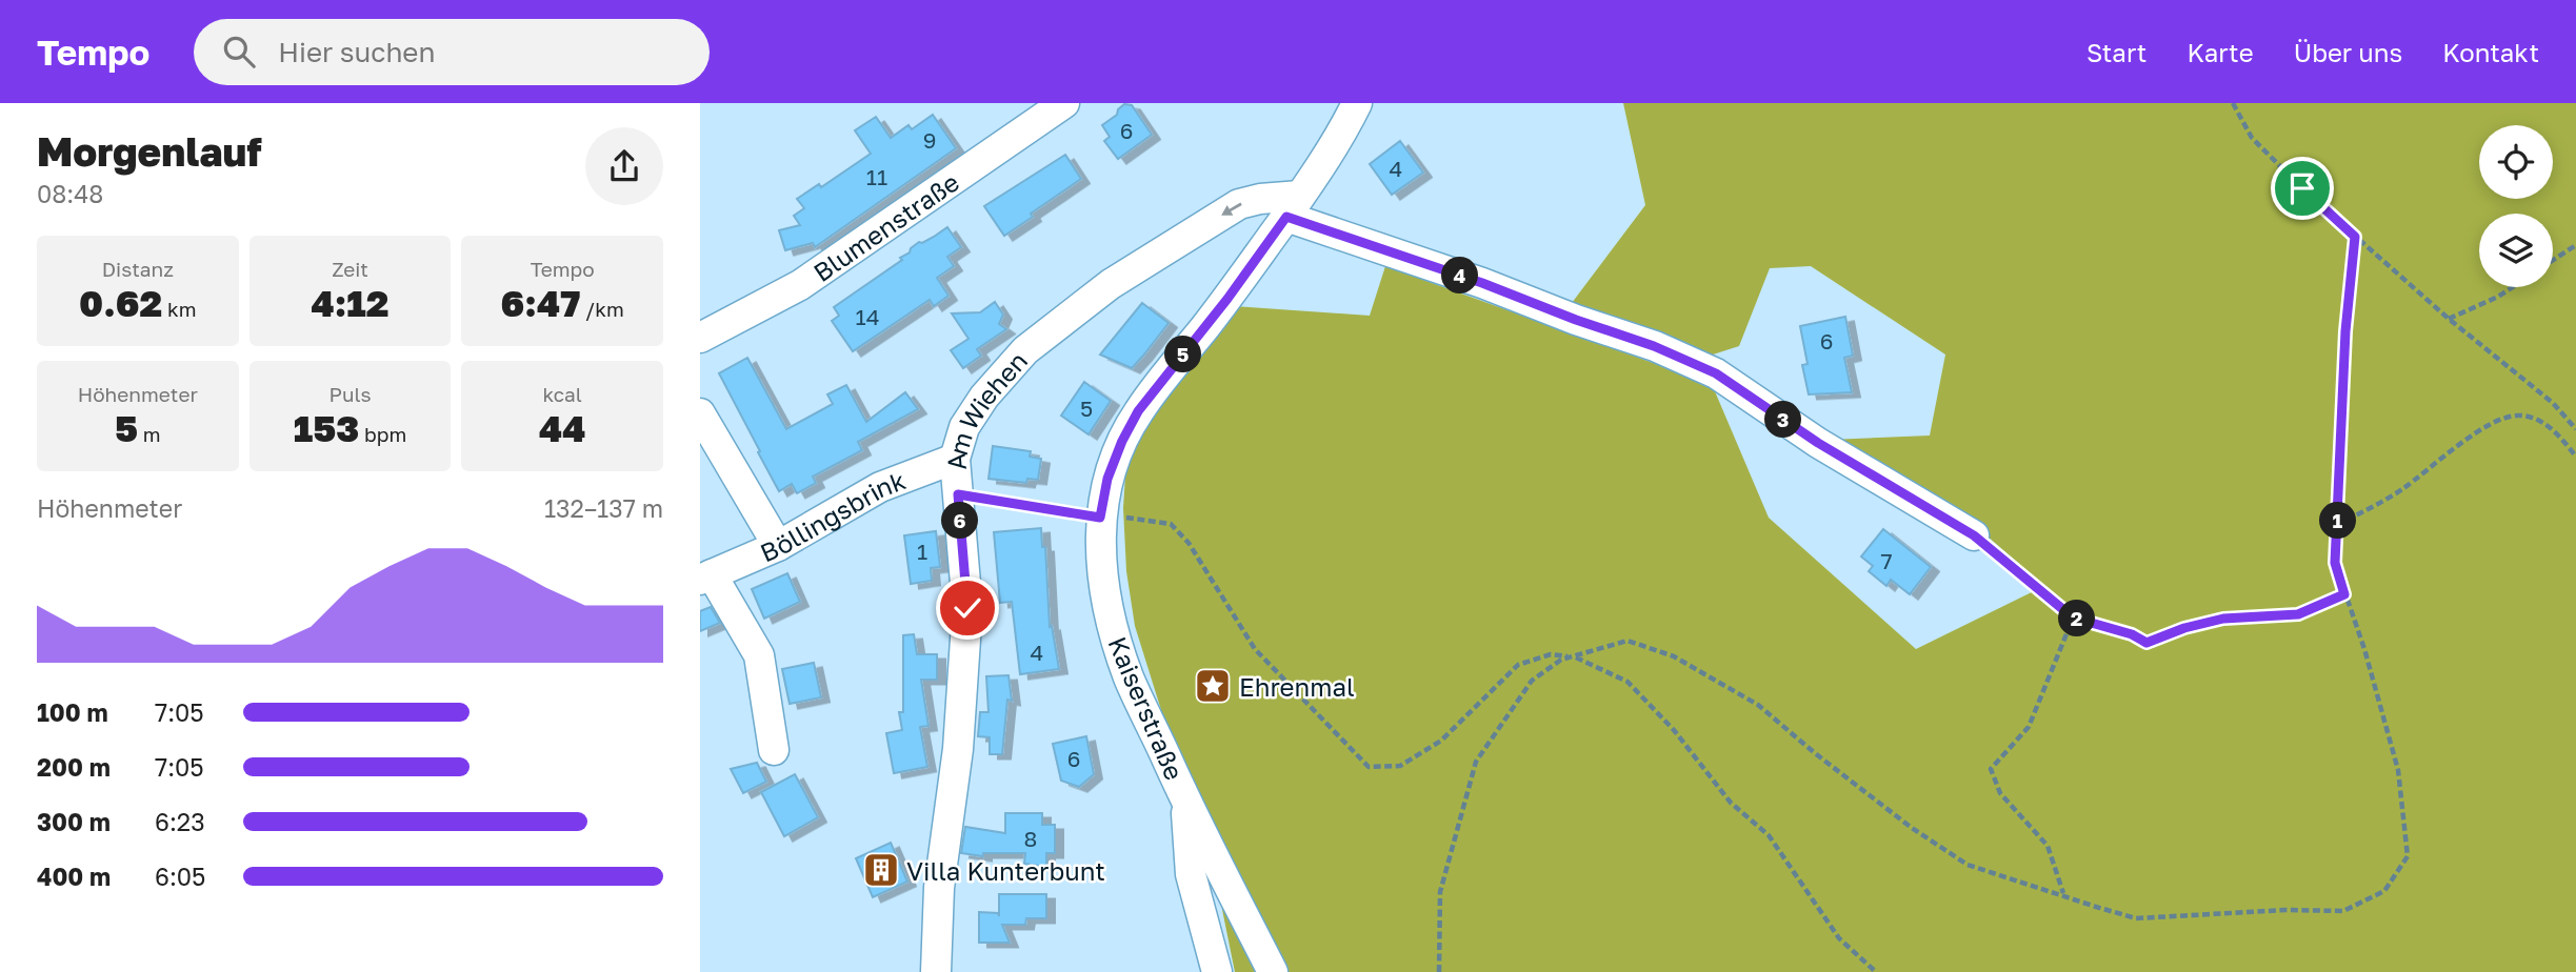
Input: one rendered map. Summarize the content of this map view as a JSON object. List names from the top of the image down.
{
  "streets": {
    "street": [
      "Blumenstraße",
      "Am Wiehen",
      "Böllingsbrink",
      "Kaiserstraße"
    ]
  },
  "crossings": [
    ["Am Wiehen", "Böllingsbrink"],
    ["Am Wiehen", "Kaiserstraße"]
  ],
  "one_way": ["Am Wiehen"],
  "places": {
    "place": ["Ehrenmal"],
    "building": ["Villa Kunterbunt"]
  },
  "house_numbers": [
    "6",
    "9",
    "4",
    "11",
    "14",
    "6",
    "5",
    "1",
    "7",
    "4",
    "6",
    "8"
  ],
  "page": {
    "header": "Tempo",
    "search": "Hier suchen",
    "nav": [
      "Start",
      "Karte",
      "Über uns",
      "Kontakt"
    ],
    "heading": ["Morgenlauf", "08:48"],
    "stats": [
      ["Distanz", "0.62 km"],
      ["Zeit", "4:12"],
      ["Tempo", "6:47 /km"],
      ["Höhenmeter", "5 m"],
      ["Puls", "153 bpm"],
      ["kcal", "44"]
    ],
    "pins": [
      "4",
      "5",
      "3",
      "1",
      "6",
      "2"
    ],
    "chart": ["Höhenmeter", "132–137 m"],
    "list": [
      {
        "name": "100 m",
        "note": "7:05"
      },
      {
        "name": "200 m",
        "note": "7:05"
      },
      {
        "name": "300 m",
        "note": "6:23"
      },
      {
        "name": "400 m",
        "note": "6:05"
      }
    ]
  }
}
